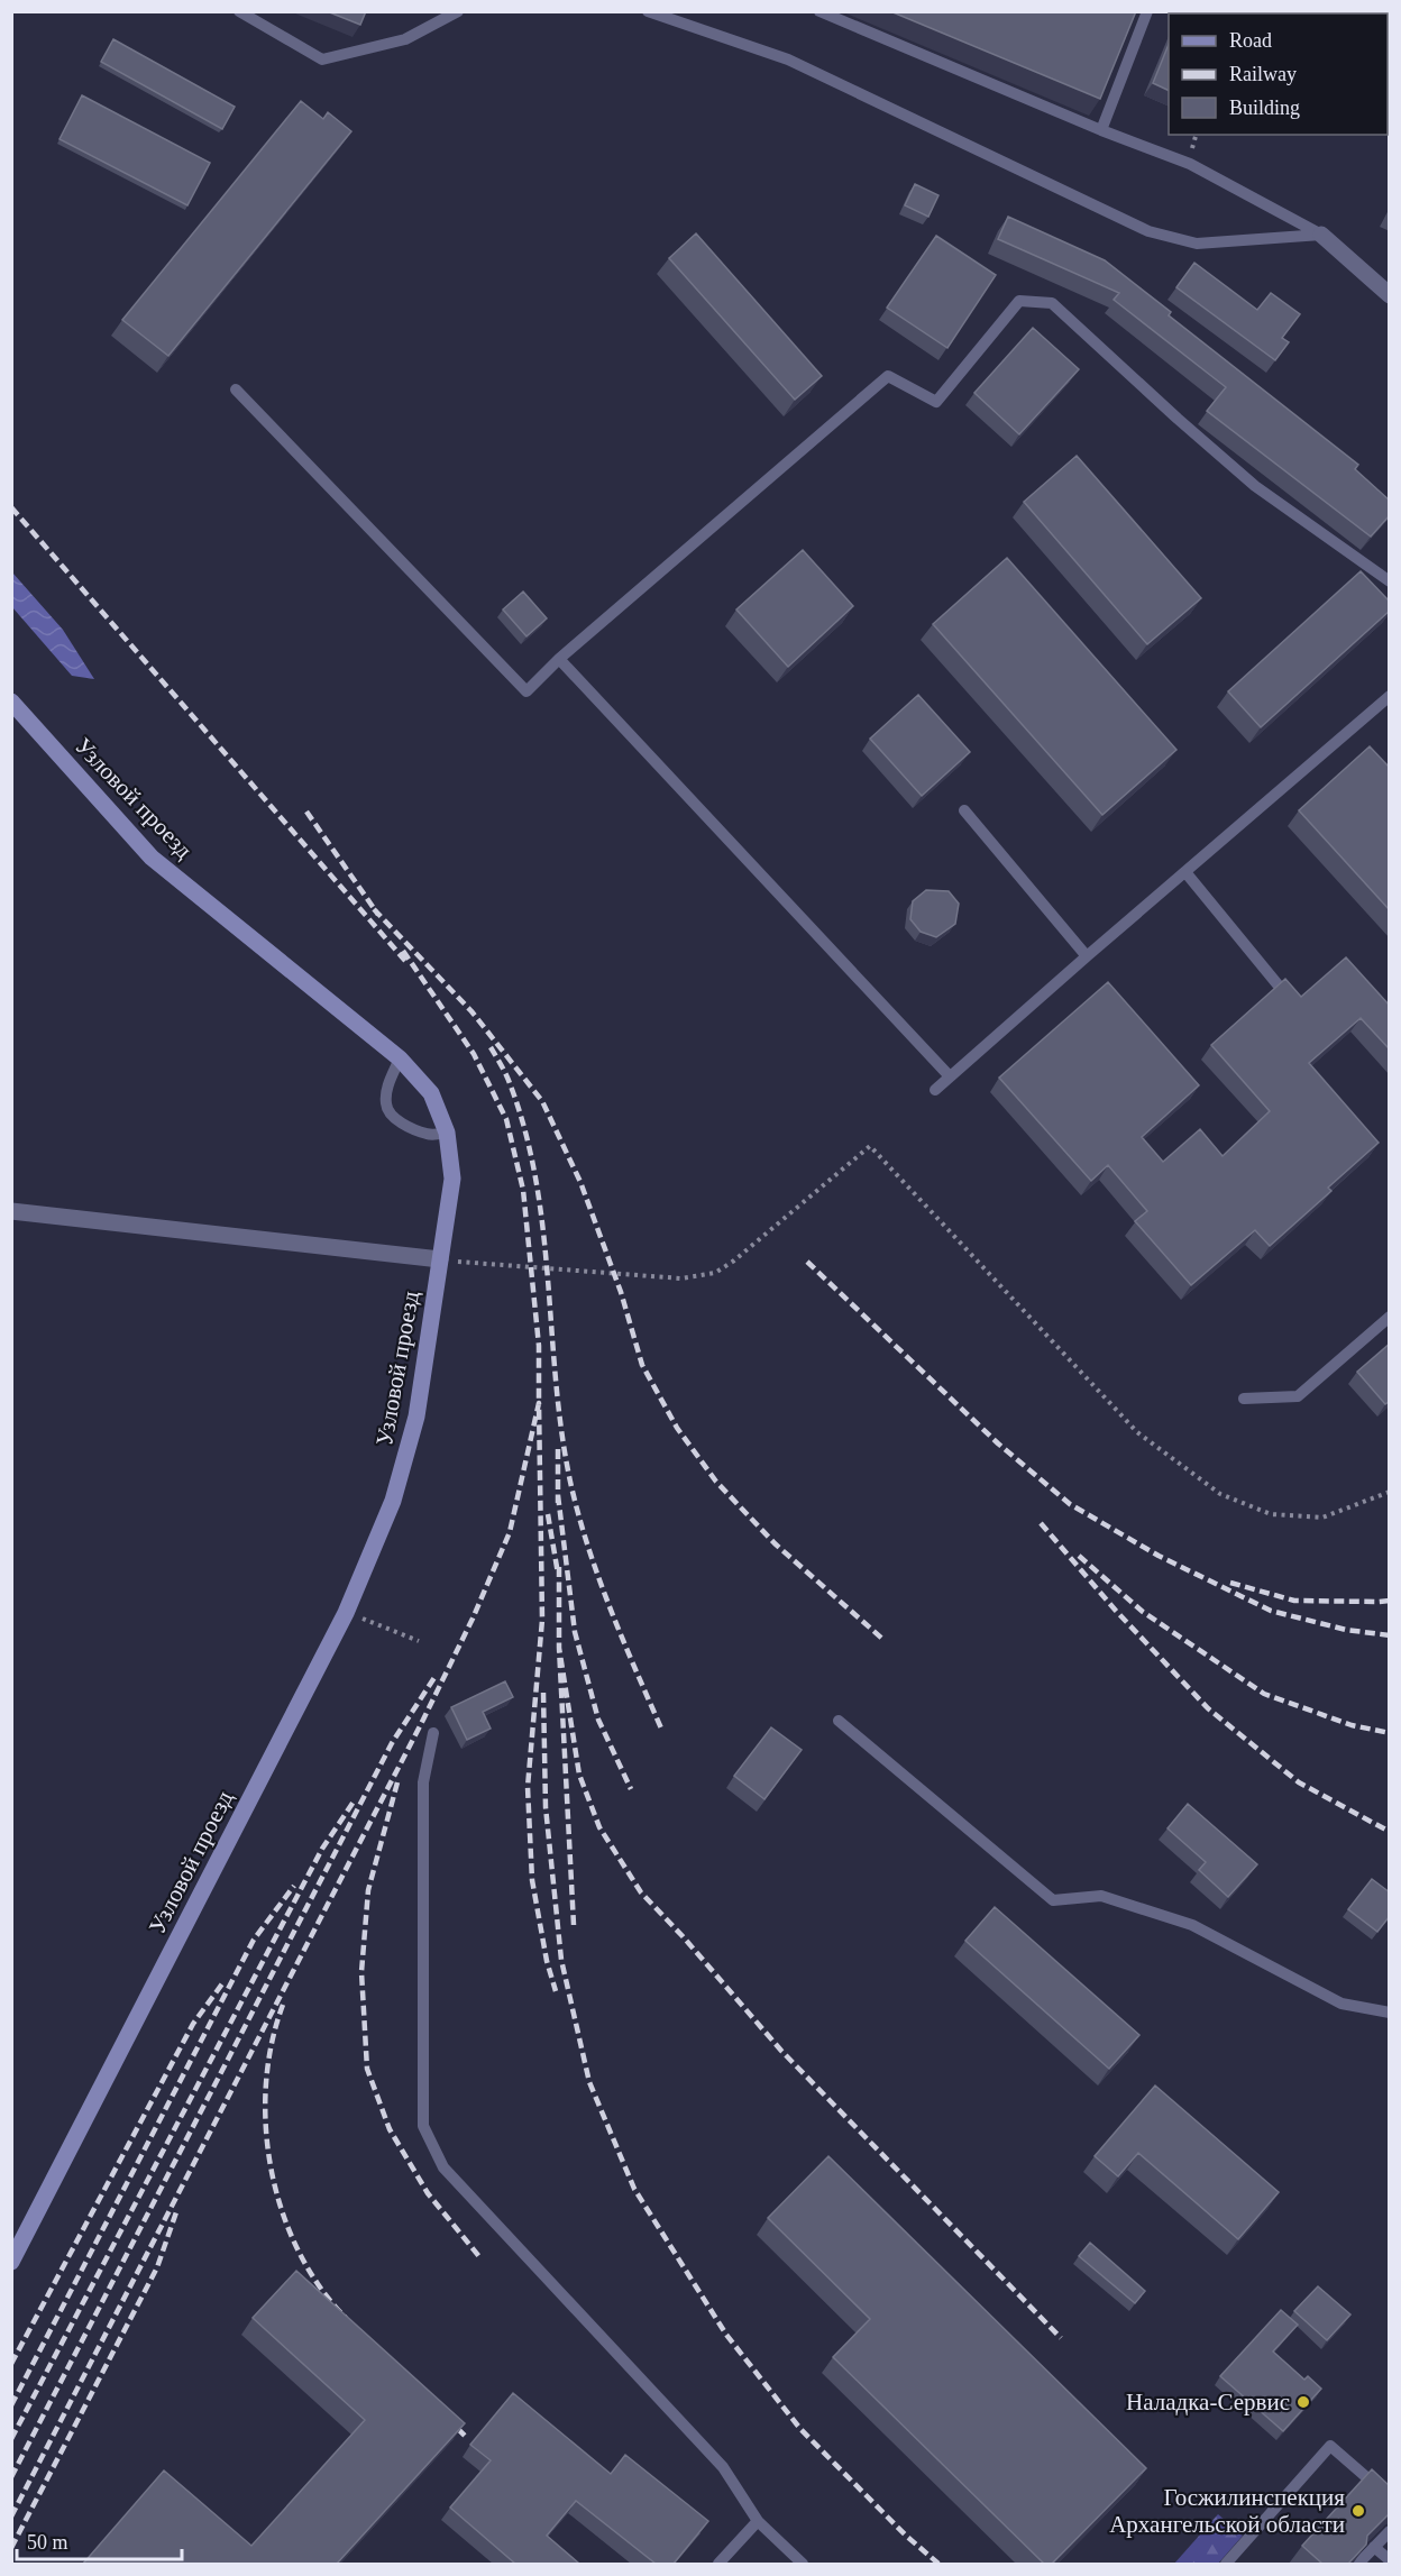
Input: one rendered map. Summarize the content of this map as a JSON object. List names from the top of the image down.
{
  "streets": {
    "street": ["Узловой проезд"]
  },
  "places": ["Наладка-Сервис", "Госжилинспекция Архангельской области"],
  "legend": ["Road", "Railway", "Building"],
  "scale_bar": "50 m"
}
